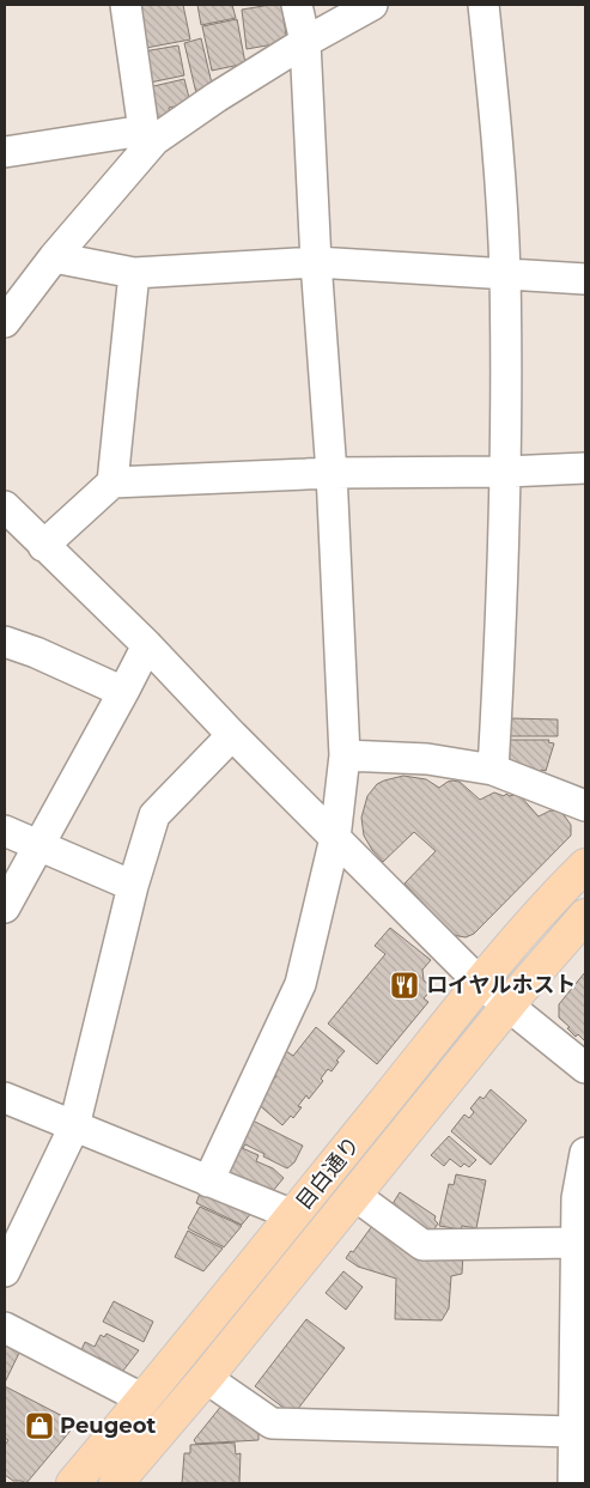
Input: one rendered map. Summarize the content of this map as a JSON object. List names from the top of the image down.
{
  "streets": {
    "main road": ["目白通り"]
  },
  "places": {
    "restaurant": ["ロイヤルホスト"],
    "shop": ["Peugeot"]
  }
}
